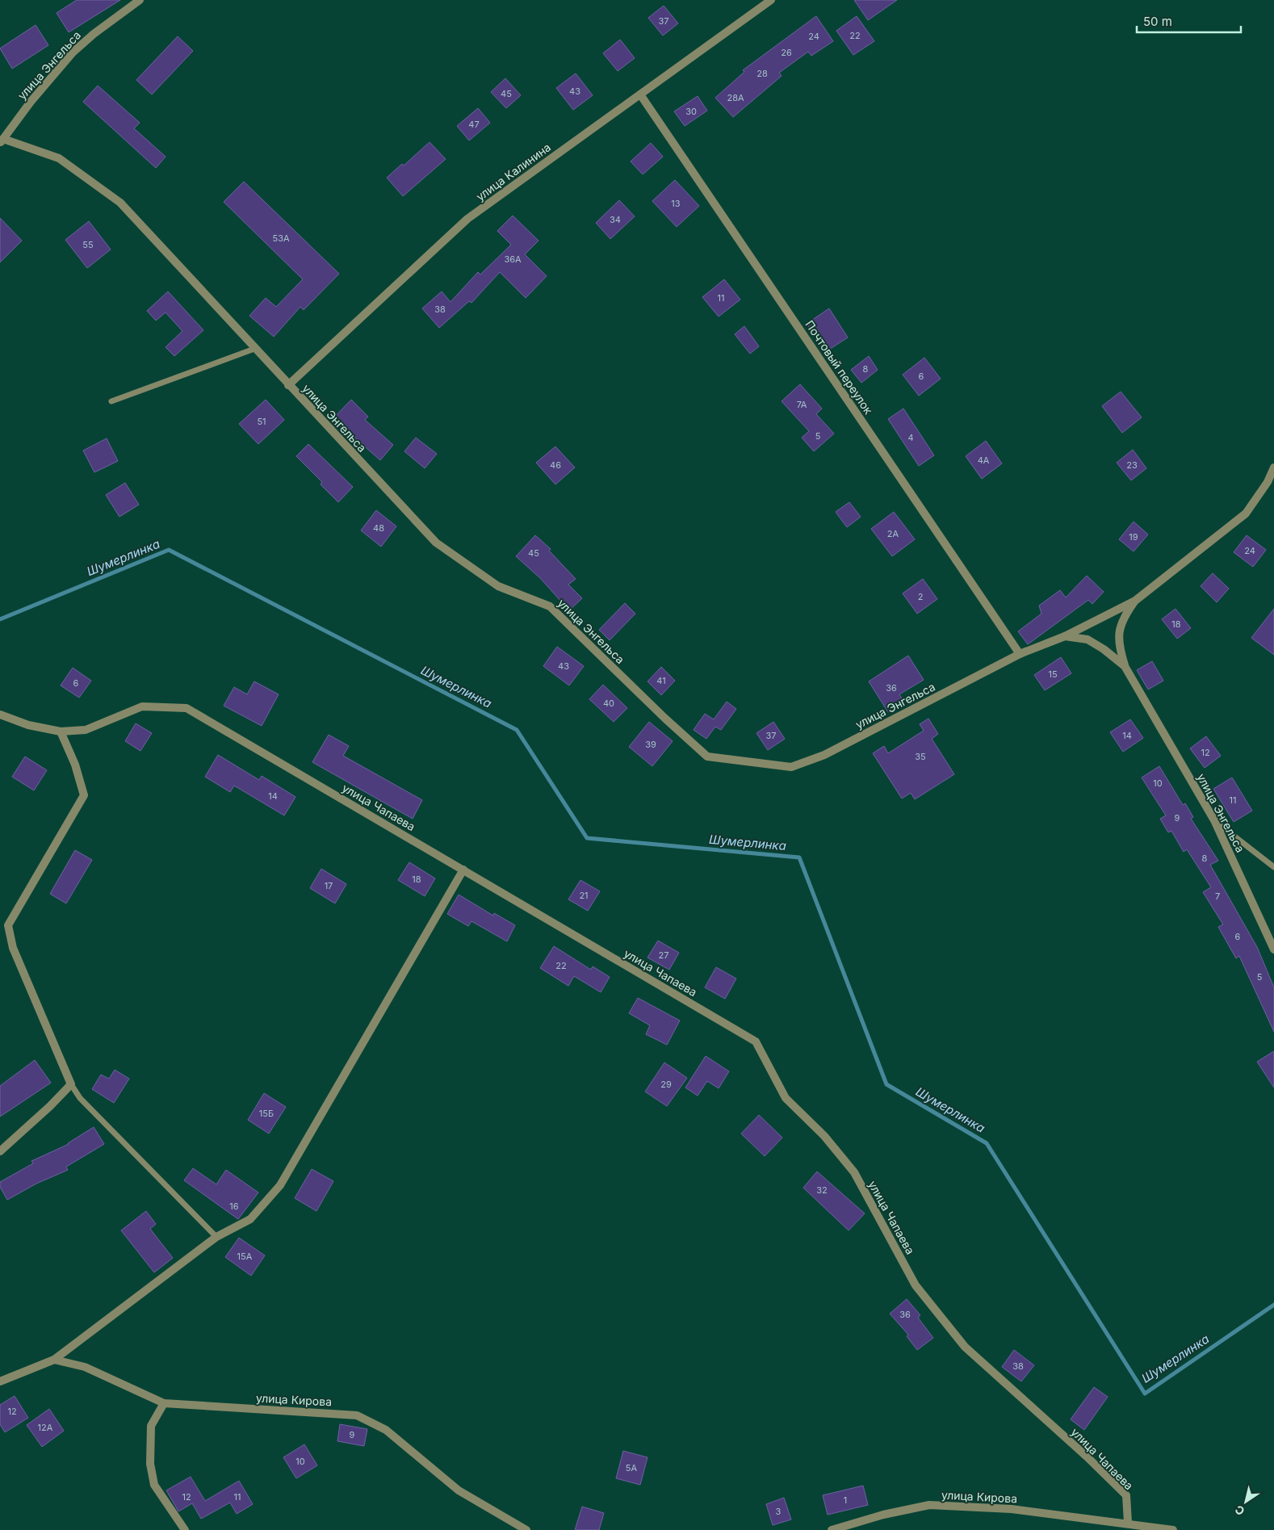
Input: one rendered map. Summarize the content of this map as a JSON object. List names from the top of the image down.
{
  "streets": {
    "street": [
      "улица Энгельса",
      "улица Калинина",
      "Почтовый переулок",
      "улица Чапаева",
      "улица Кирова"
    ]
  },
  "crossings": [
    ["улица Энгельса", "улица Калинина"],
    ["улица Энгельса", "Почтовый переулок"],
    ["улица Калинина", "Почтовый переулок"],
    ["улица Чапаева", "улица Кирова"]
  ],
  "water": ["Шумерлинка"],
  "house_numbers": [
    "37",
    "22",
    "24",
    "26",
    "28",
    "43",
    "45",
    "28А",
    "30",
    "47",
    "13",
    "34",
    "53А",
    "55",
    "36А",
    "11",
    "38",
    "8",
    "6",
    "7А",
    "51",
    "5",
    "4",
    "4А",
    "46",
    "23",
    "48",
    "2А",
    "19",
    "24",
    "45",
    "2",
    "18",
    "43",
    "15",
    "41",
    "6",
    "36",
    "40",
    "37",
    "14",
    "39",
    "12",
    "35",
    "10",
    "14",
    "11",
    "9",
    "8",
    "18",
    "17",
    "21",
    "7",
    "6",
    "27",
    "22",
    "5",
    "29",
    "15Б",
    "32",
    "16",
    "15А",
    "36",
    "38",
    "12",
    "12А",
    "9",
    "10",
    "5А",
    "12",
    "11",
    "1",
    "3"
  ],
  "scale_bar": "50 m",
  "north": "bottom left"
}
